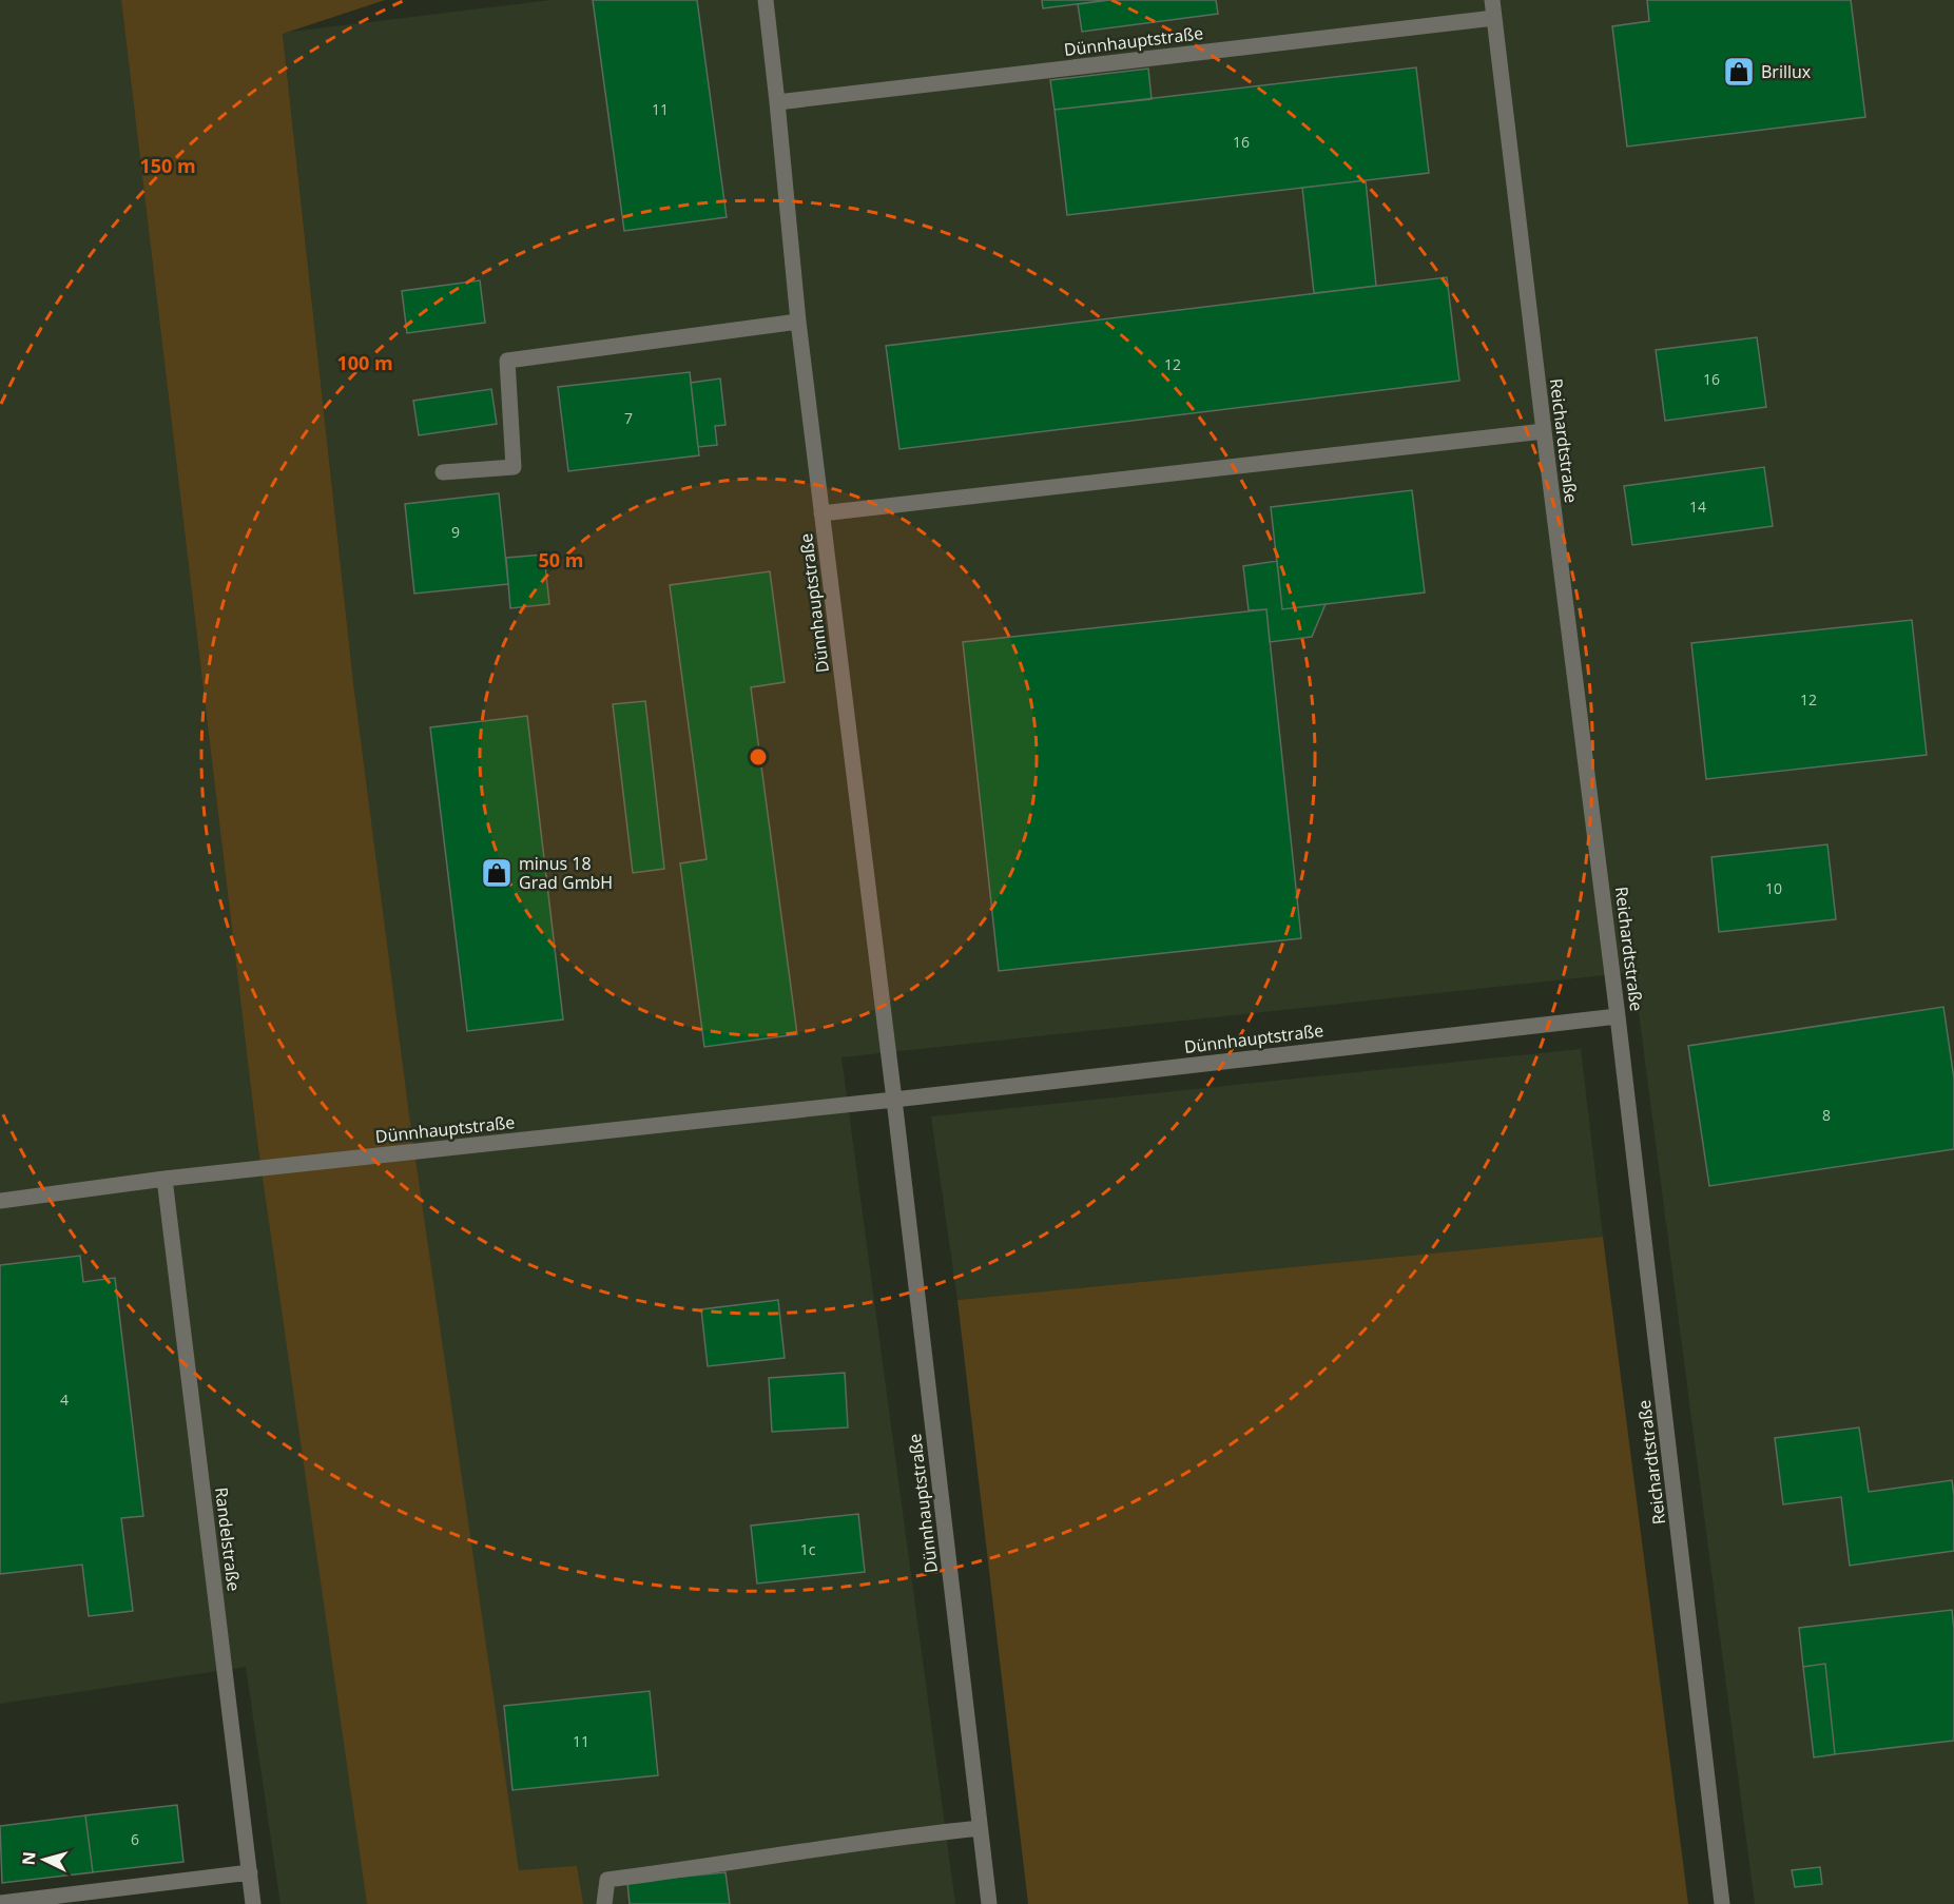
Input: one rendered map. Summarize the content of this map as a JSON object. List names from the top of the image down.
{
  "streets": {
    "street": ["Dünnhauptstraße", "Reichardtstraße", "Randelstraße"]
  },
  "crossings": [
    ["Dünnhauptstraße", "Reichardtstraße"],
    ["Dünnhauptstraße", "Randelstraße"]
  ],
  "places": {
    "shop": ["Brillux", "minus 18 Grad GmbH"]
  },
  "house_numbers": [
    "11",
    "16",
    "12",
    "16",
    "7",
    "14",
    "9",
    "12",
    "10",
    "8",
    "4",
    "1c",
    "11",
    "6"
  ],
  "north": "left",
  "rings": ["150 m", "100 m", "50 m"]
}
